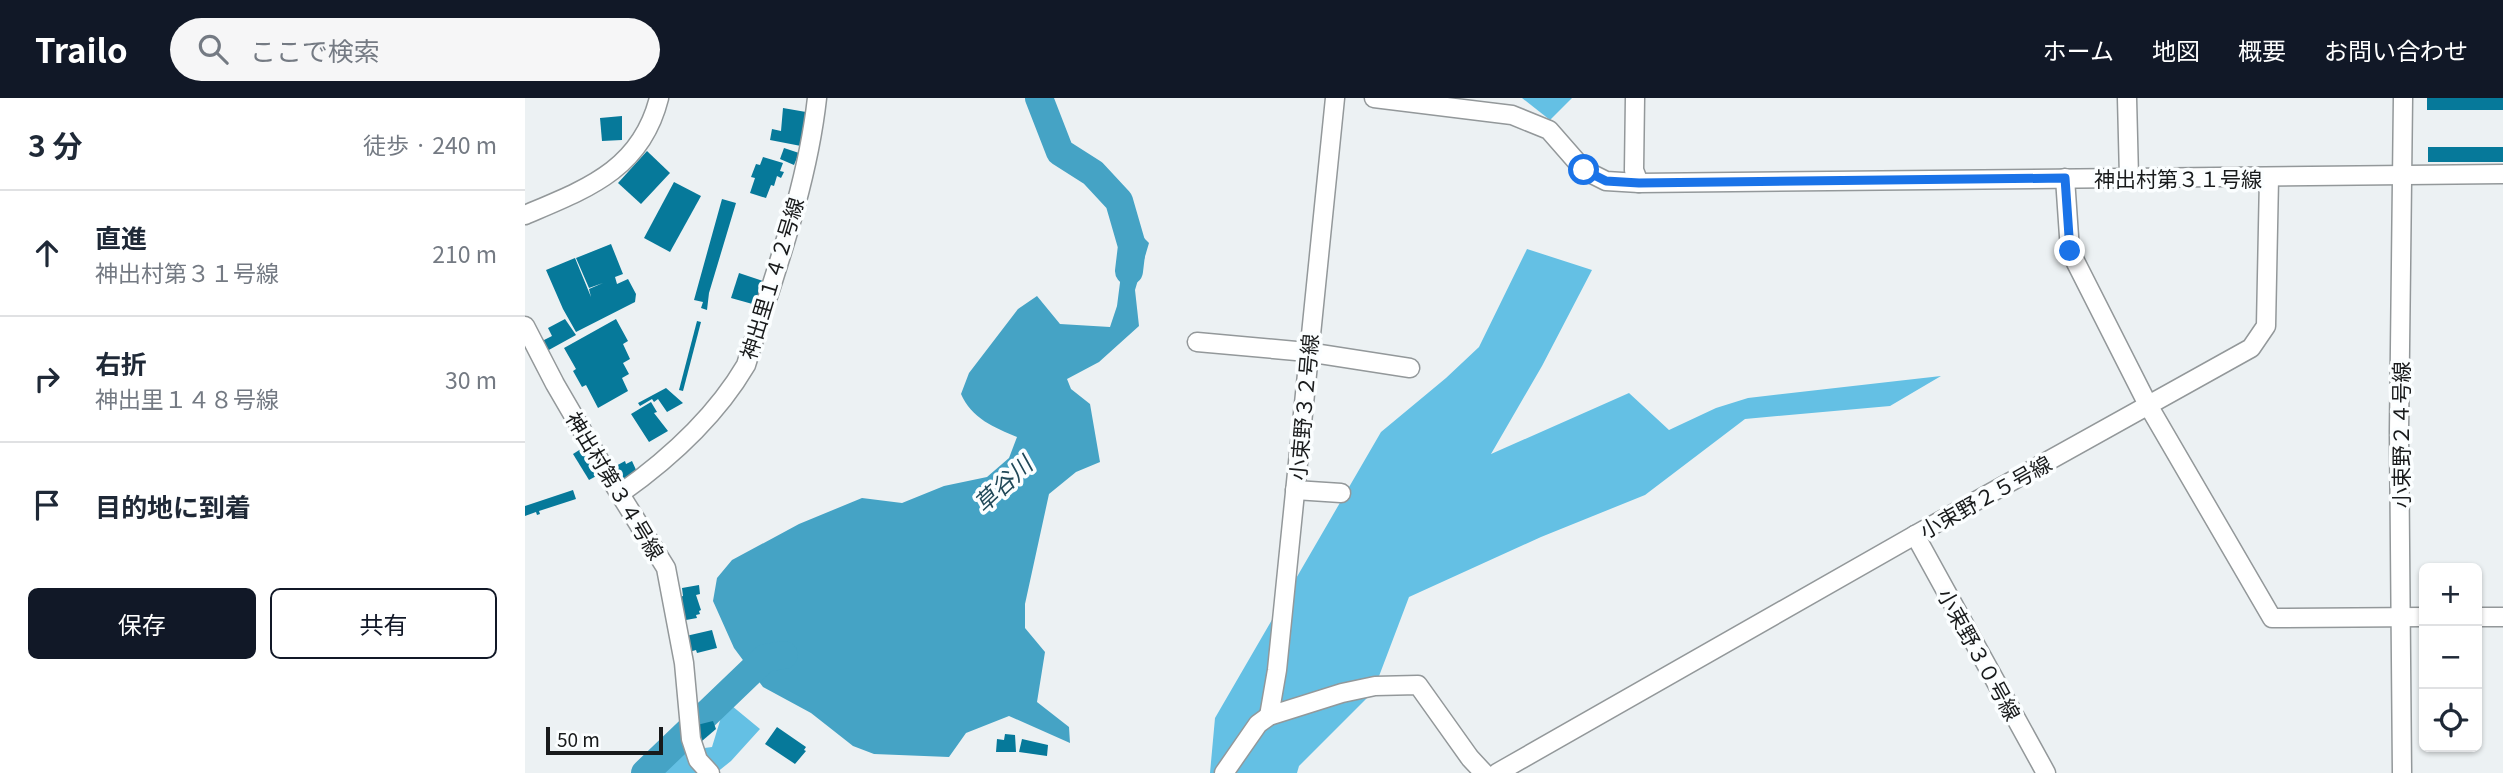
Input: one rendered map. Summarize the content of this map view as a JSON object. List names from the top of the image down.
{
  "streets": {
    "street": [
      "神出村第３１号線",
      "神出里１４２号線",
      "小束野３２号線",
      "小束野２４号線",
      "神出村第３４号線",
      "小束野２５号線",
      "小束野３０号線"
    ]
  },
  "crossings": [
    ["神出村第３１号線", "小束野２４号線"],
    ["神出村第３１号線", "小束野２５号線"],
    ["神出里１４２号線", "神出村第３４号線"],
    ["小束野２５号線", "小束野３０号線"]
  ],
  "water": ["草谷川"],
  "scale_bar": "50 m",
  "page": {
    "header": "Trailo",
    "search": "ここで検索",
    "nav": [
      "ホーム",
      "地図",
      "概要",
      "お問い合わせ"
    ],
    "heading": ["3 分", "徒歩 · 240 m"],
    "list": [
      ["直進", "神出村第３１号線", "210 m"],
      ["右折", "神出里１４８号線", "30 m"],
      "目的地に到着"
    ],
    "map_buttons": ["+", "−"],
    "buttons": ["保存", "共有"],
    "scale": "50 m"
  }
}
